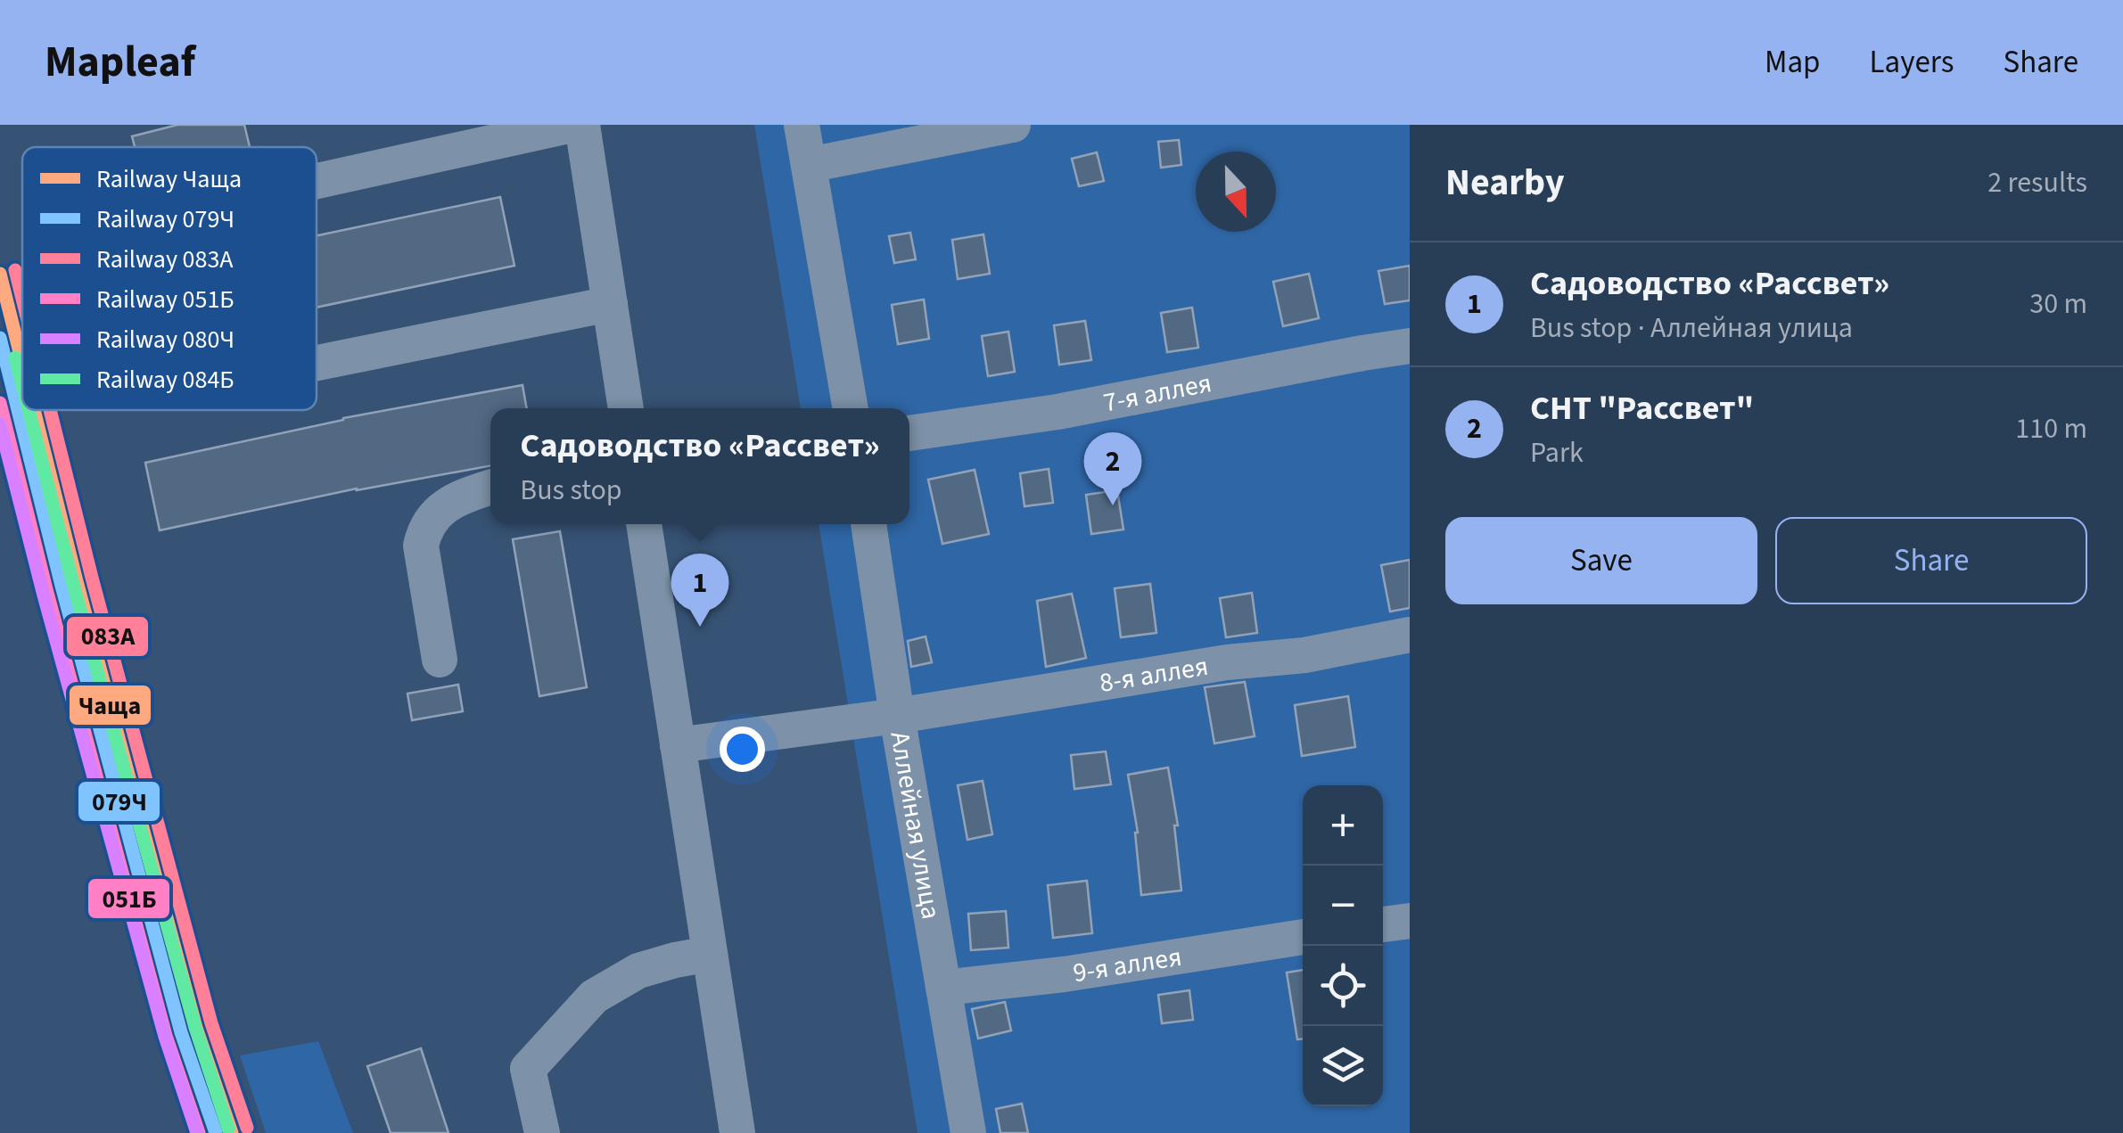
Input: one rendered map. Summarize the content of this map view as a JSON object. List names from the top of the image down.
{
  "streets": {
    "street": [
      "7-я аллея",
      "8-я аллея",
      "Аллейная улица",
      "9-я аллея"
    ]
  },
  "crossings": [
    ["8-я аллея", "Аллейная улица"],
    ["Аллейная улица", "9-я аллея"]
  ],
  "lines": [
    "rail line 083А",
    "rail line Чаща",
    "rail line 079Ч",
    "rail line 084Б",
    "rail line 051Б",
    "rail line 080Ч"
  ],
  "legend": [
    "Railway Чаща",
    "Railway 079Ч",
    "Railway 083А",
    "Railway 051Б",
    "Railway 080Ч",
    "Railway 084Б"
  ],
  "north": "bottom",
  "page": {
    "header": "Mapleaf",
    "nav": ["Map", "Layers", "Share"],
    "heading": ["Nearby", "2 results"],
    "list": [
      {
        "mark": "1",
        "name": "Садоводство «Рассвет»",
        "note": "Bus stop · Аллейная улица",
        "value": "30 m"
      },
      {
        "mark": "2",
        "name": "СНТ \"Рассвет\"",
        "note": "Park",
        "value": "110 m"
      }
    ],
    "popup": ["Садоводство «Рассвет»", "Bus stop"],
    "pins": ["2", "1"],
    "buttons": ["Save", "Share"],
    "map_buttons": ["+", "−"]
  }
}
